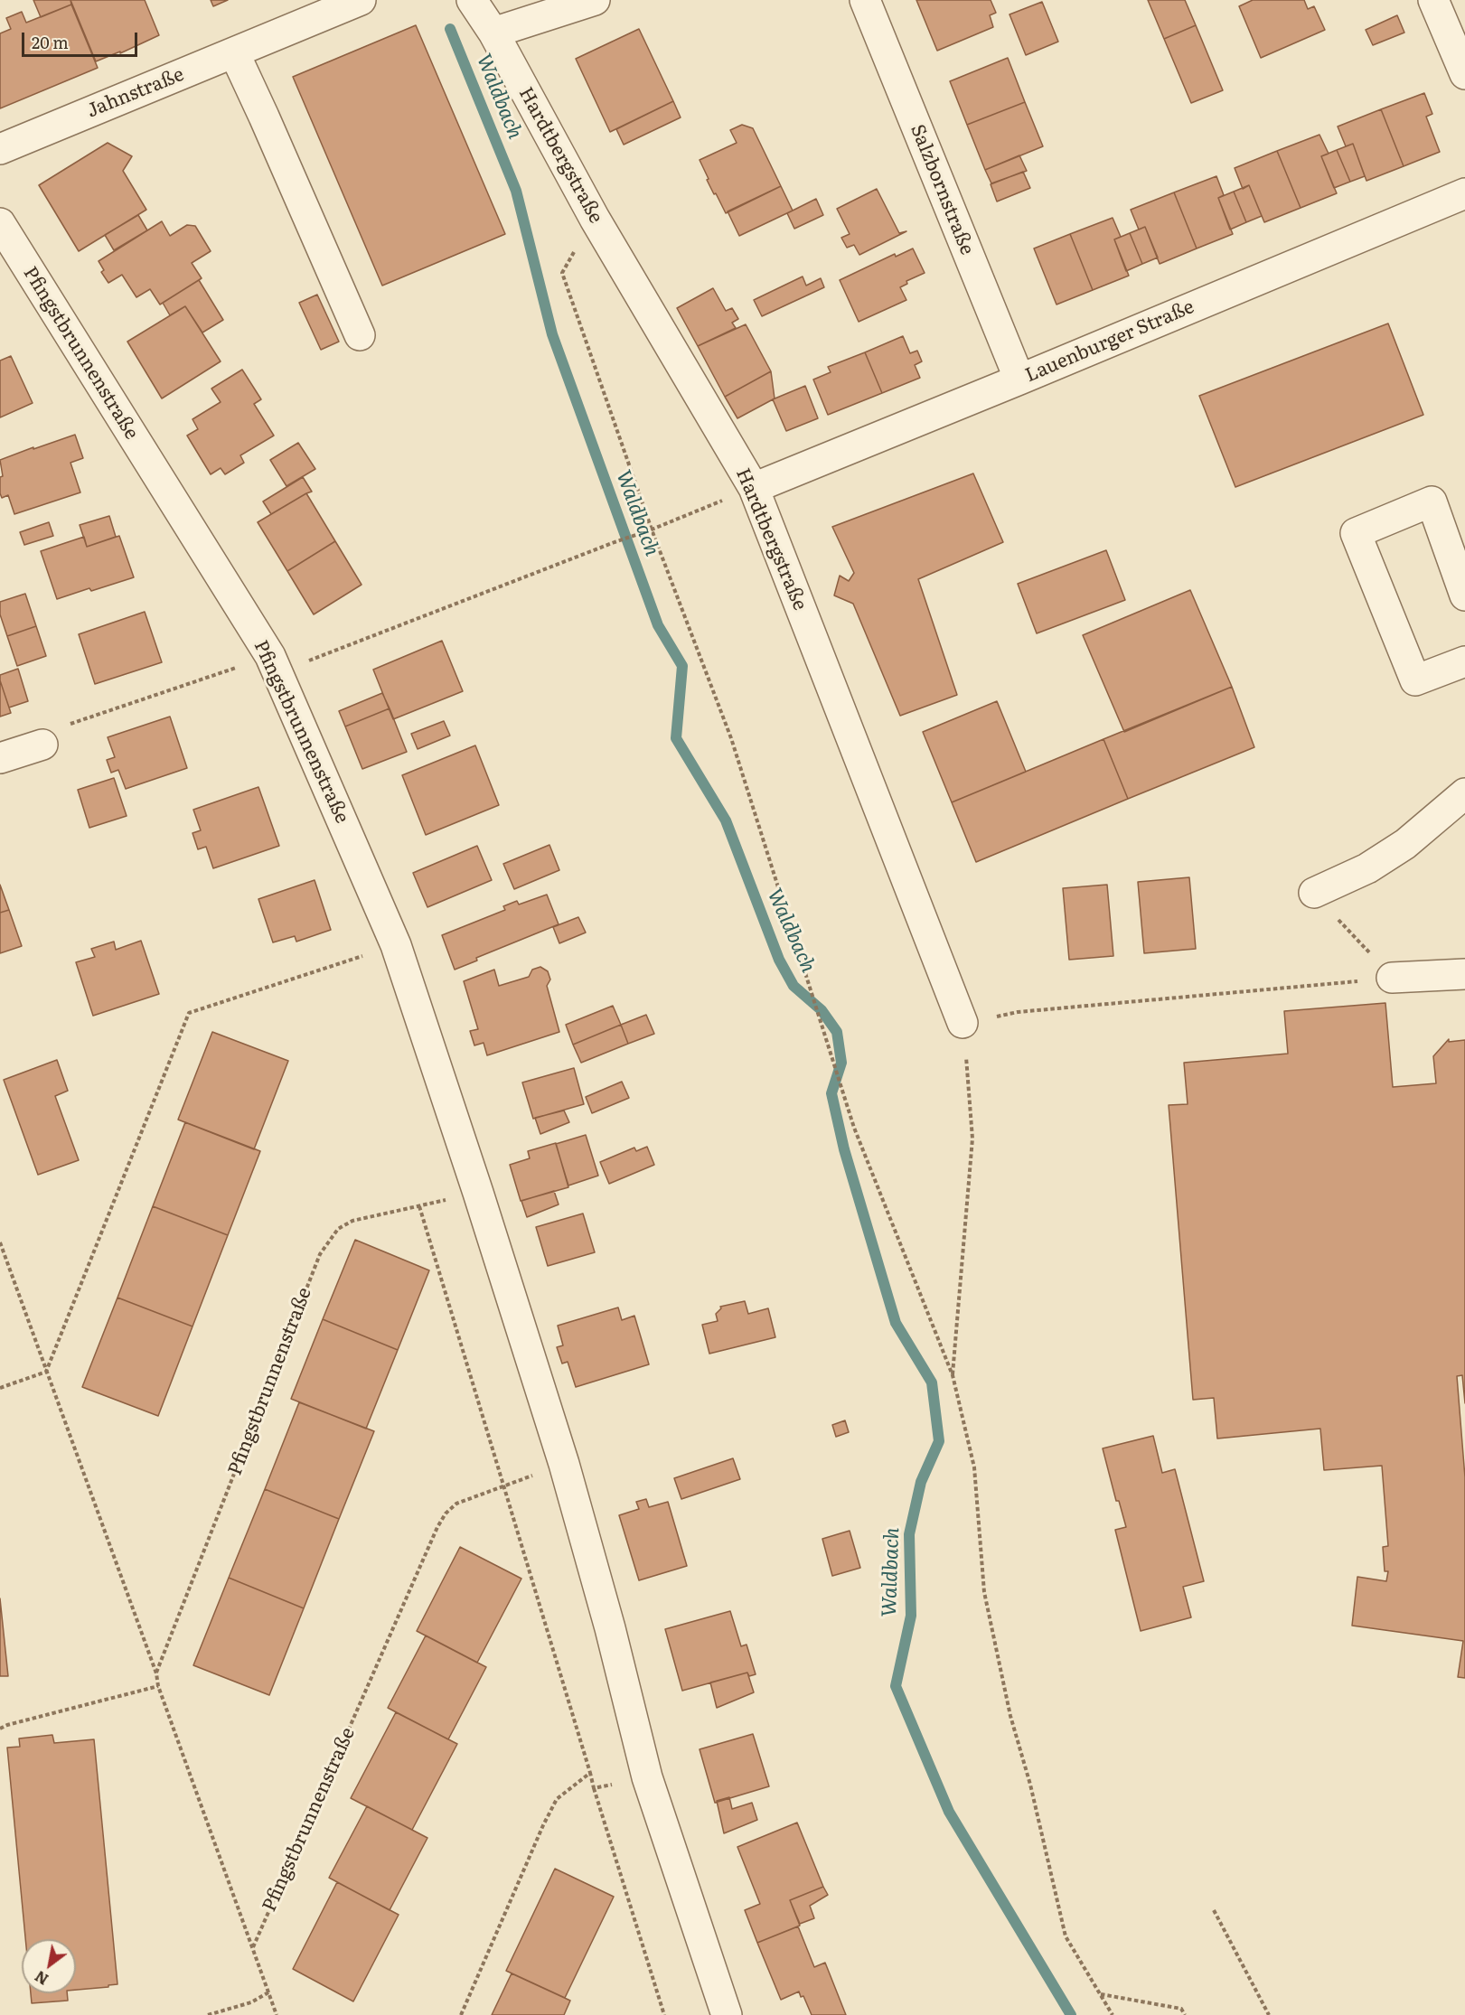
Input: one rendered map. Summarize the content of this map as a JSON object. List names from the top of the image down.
{
  "streets": {
    "street": [
      "Jahnstraße",
      "Hardtbergstraße",
      "Salzbornstraße",
      "Lauenburger Straße",
      "Pfingstbrunnenstraße"
    ]
  },
  "crossings": [
    ["Hardtbergstraße", "Lauenburger Straße"],
    ["Salzbornstraße", "Lauenburger Straße"]
  ],
  "water": ["Waldbach"],
  "scale_bar": "20 m",
  "north": "bottom left"
}
